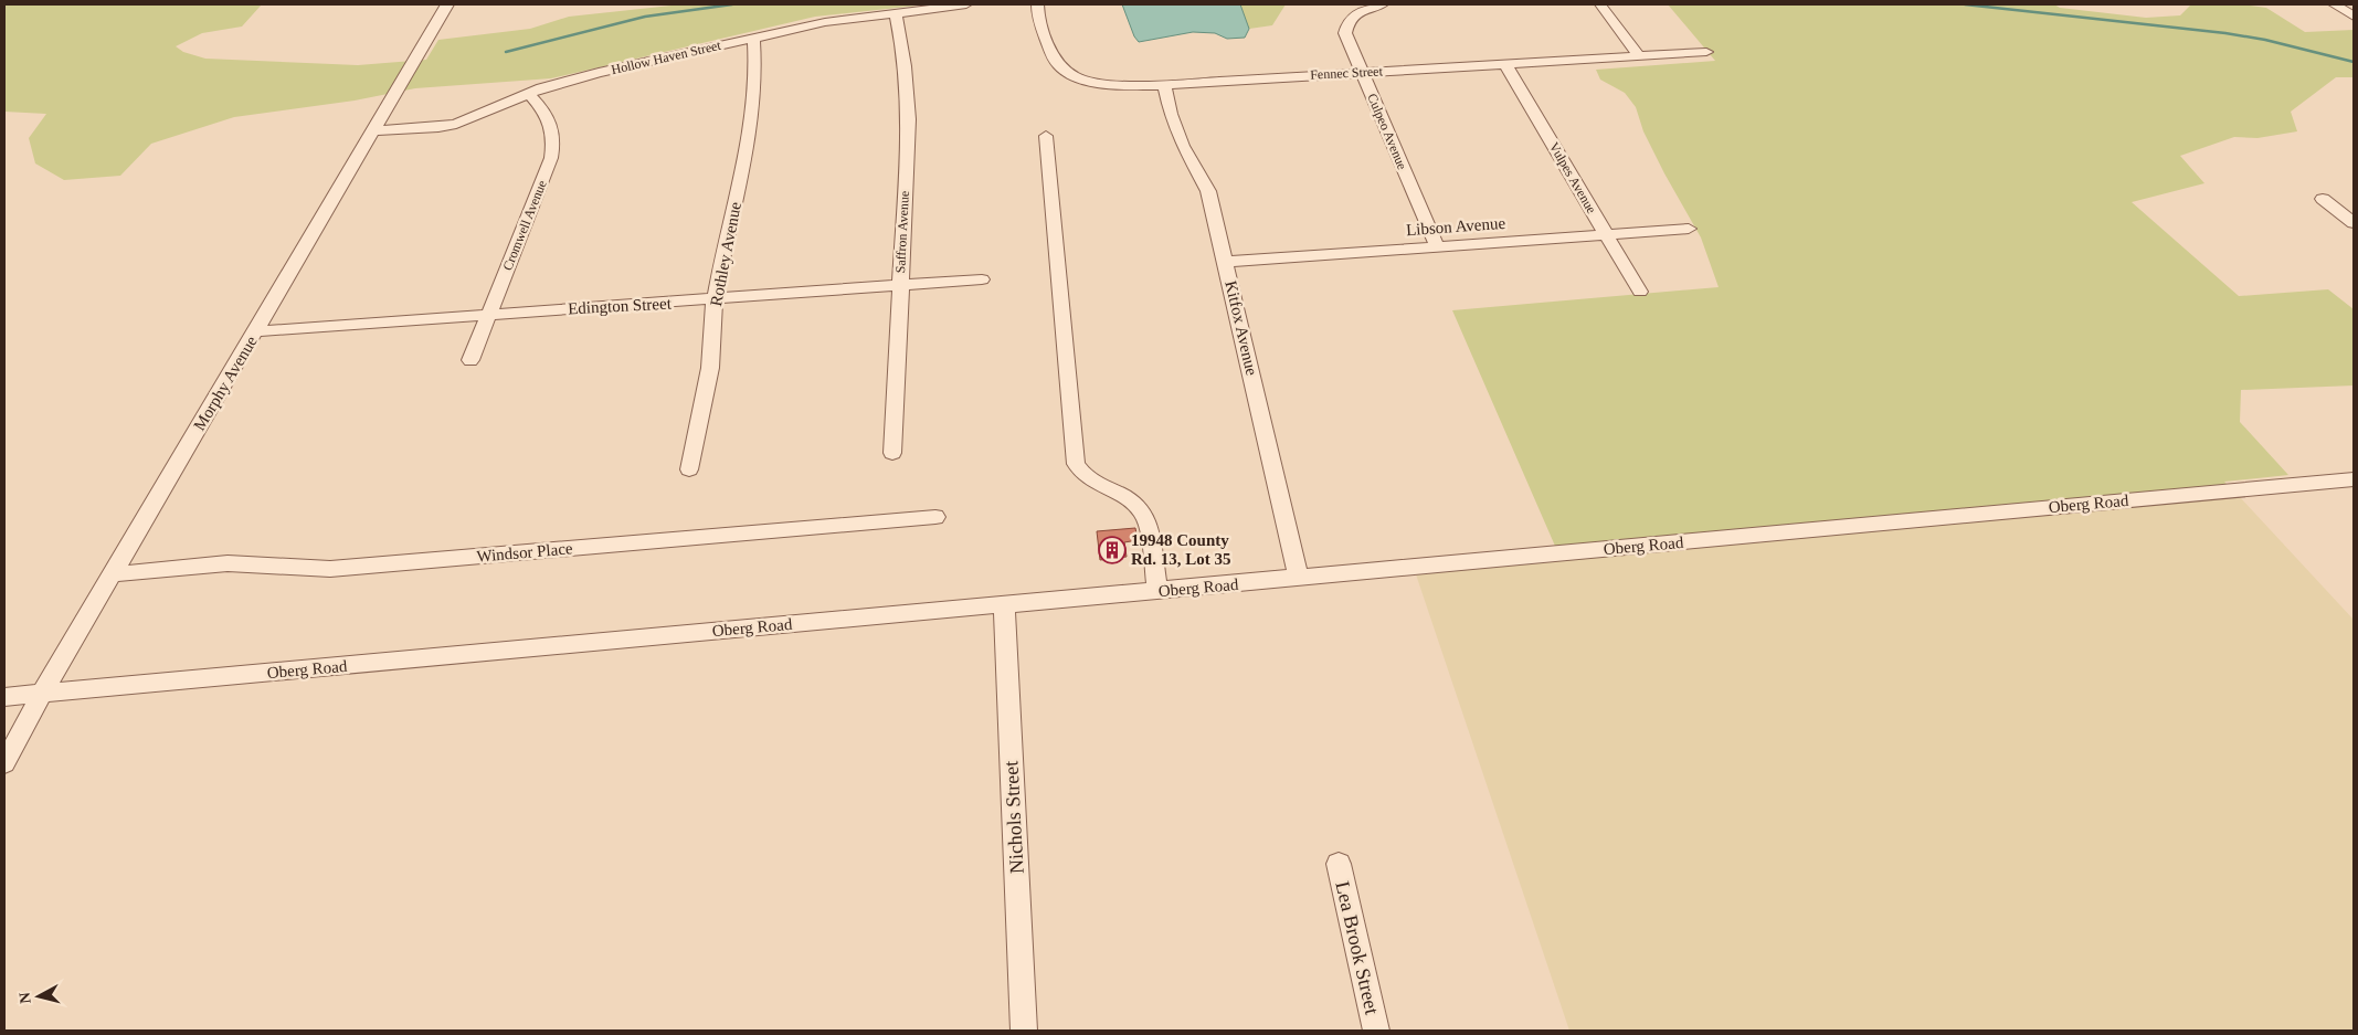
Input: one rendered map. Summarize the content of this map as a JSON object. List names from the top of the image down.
{
  "streets": {
    "street": [
      "Hollow Haven Street",
      "Fennec Street",
      "Culpeo Avenue",
      "Vulpes Avenue",
      "Cromwell Avenue",
      "Libson Avenue",
      "Saffron Avenue",
      "Rothley Avenue",
      "Edington Street",
      "Kitfox Avenue",
      "Morphy Avenue",
      "Oberg Road",
      "Windsor Place",
      "Nichols Street",
      "Lea Brook Street"
    ]
  },
  "crossings": [
    ["Hollow Haven Street", "Cromwell Avenue"],
    ["Hollow Haven Street", "Saffron Avenue"],
    ["Hollow Haven Street", "Rothley Avenue"],
    ["Hollow Haven Street", "Morphy Avenue"],
    ["Fennec Street", "Culpeo Avenue"],
    ["Fennec Street", "Vulpes Avenue"],
    ["Fennec Street", "Kitfox Avenue"],
    ["Culpeo Avenue", "Libson Avenue"],
    ["Vulpes Avenue", "Libson Avenue"],
    ["Cromwell Avenue", "Edington Street"],
    ["Libson Avenue", "Kitfox Avenue"],
    ["Saffron Avenue", "Edington Street"],
    ["Rothley Avenue", "Edington Street"],
    ["Edington Street", "Morphy Avenue"],
    ["Kitfox Avenue", "Oberg Road"],
    ["Morphy Avenue", "Oberg Road"],
    ["Morphy Avenue", "Windsor Place"],
    ["Oberg Road", "Nichols Street"]
  ],
  "places": {
    "building": ["19948 County Rd. 13, Lot 35"]
  },
  "north": "left"
}
